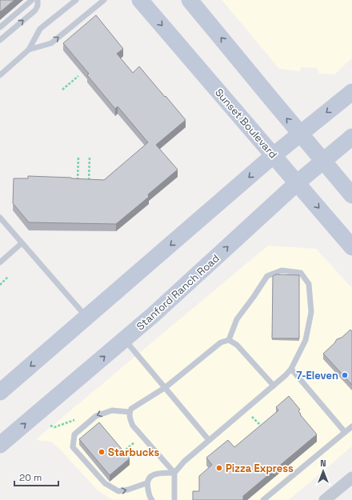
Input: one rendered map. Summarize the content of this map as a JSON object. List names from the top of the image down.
{
  "streets": {
    "main road": ["Sunset Boulevard", "Stanford Ranch Road"]
  },
  "crossings": [
    ["Sunset Boulevard", "Stanford Ranch Road"]
  ],
  "places": ["7-Eleven", "Starbucks", "Pizza Express"],
  "scale_bar": "20 m",
  "north": "top"
}
